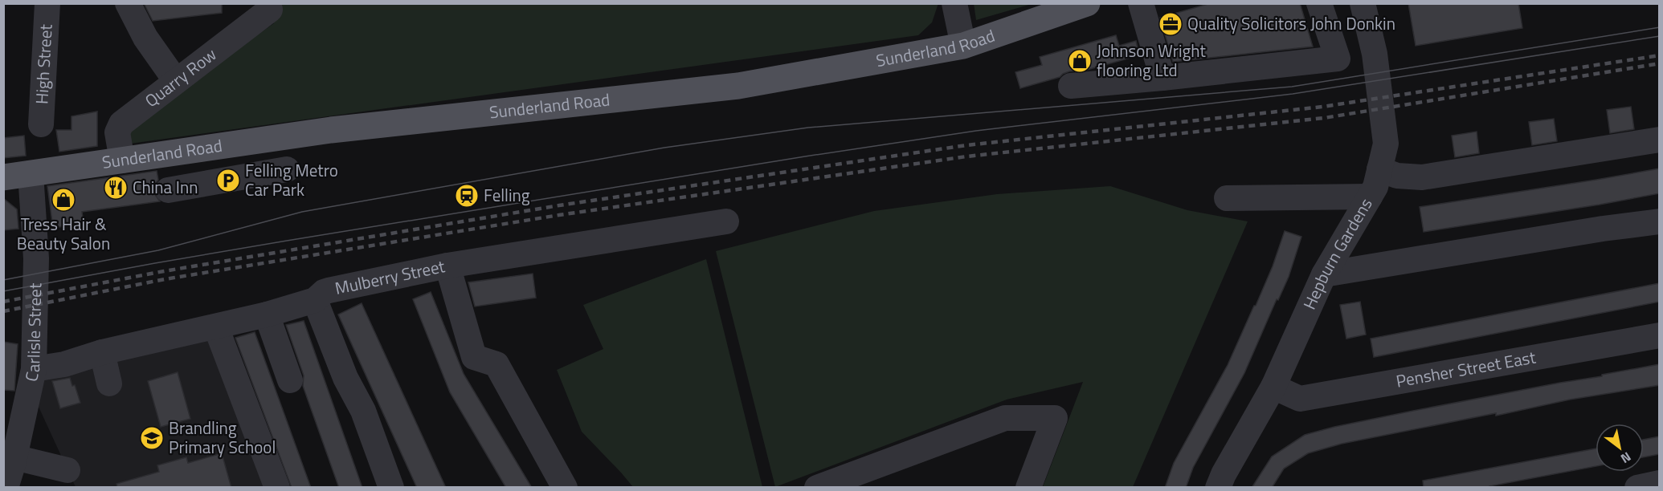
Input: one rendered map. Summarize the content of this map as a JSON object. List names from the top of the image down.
{
  "streets": {
    "main road": ["Sunderland Road"],
    "street": [
      "High Street",
      "Quarry Row",
      "Hepburn Gardens",
      "Mulberry Street",
      "Carlisle Street",
      "Pensher Street East"
    ]
  },
  "crossings": [
    ["Sunderland Road", "Quarry Row"],
    ["Sunderland Road", "Carlisle Street"],
    ["Hepburn Gardens", "Pensher Street East"],
    ["Mulberry Street", "Carlisle Street"]
  ],
  "places": {
    "office": ["Quality Solicitors John Donkin"],
    "shop": ["Johnson Wright flooring Ltd", "Tress Hair & Beauty Salon"],
    "parking": ["Felling Metro Car Park"],
    "restaurant": ["China Inn"],
    "station": ["Felling"],
    "school or university": ["Brandling Primary School"]
  },
  "north": "bottom right"
}
